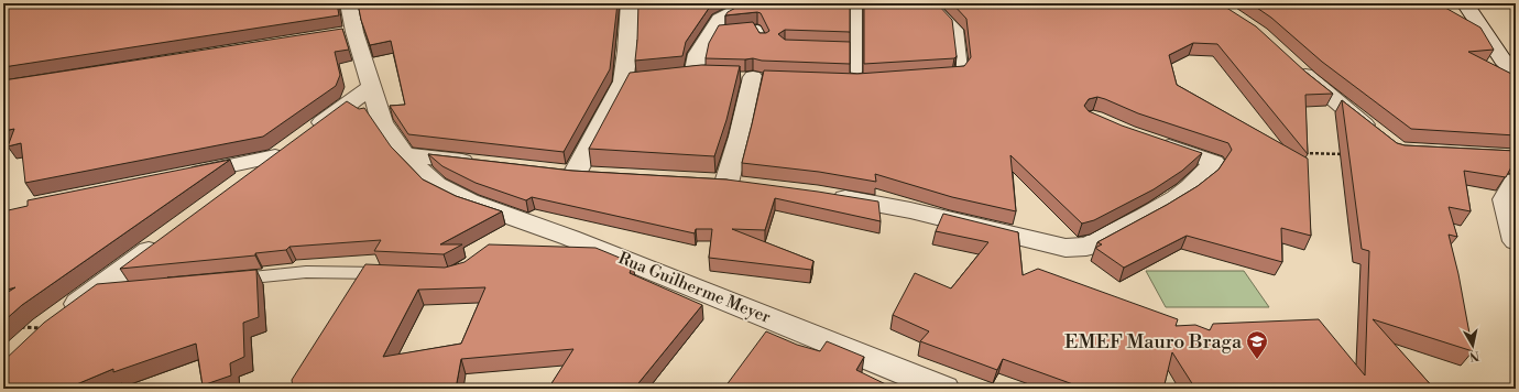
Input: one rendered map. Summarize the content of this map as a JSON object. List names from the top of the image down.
{
  "streets": {
    "street": ["Rua Guilherme Meyer"]
  },
  "places": {
    "school or university": ["EMEF Mauro Braga"]
  },
  "north": "bottom"
}
